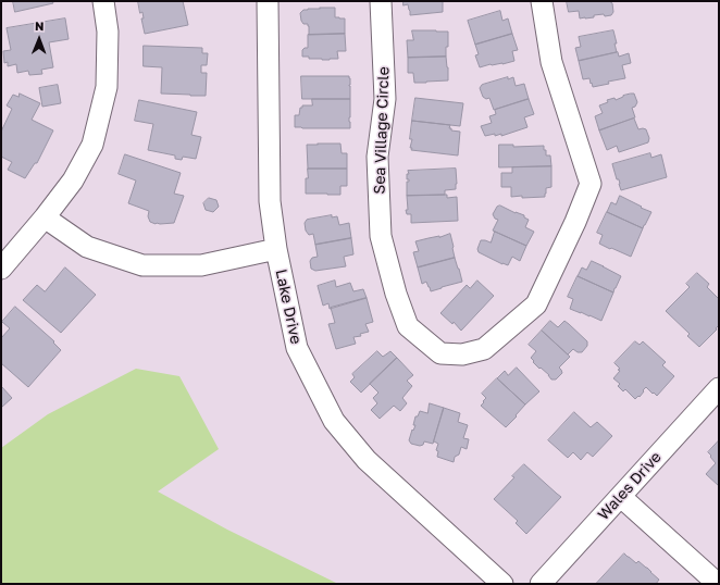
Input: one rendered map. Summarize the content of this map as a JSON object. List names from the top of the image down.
{
  "streets": {
    "street": ["Sea Village Circle", "Lake Drive", "Wales Drive"]
  },
  "north": "top"
}
